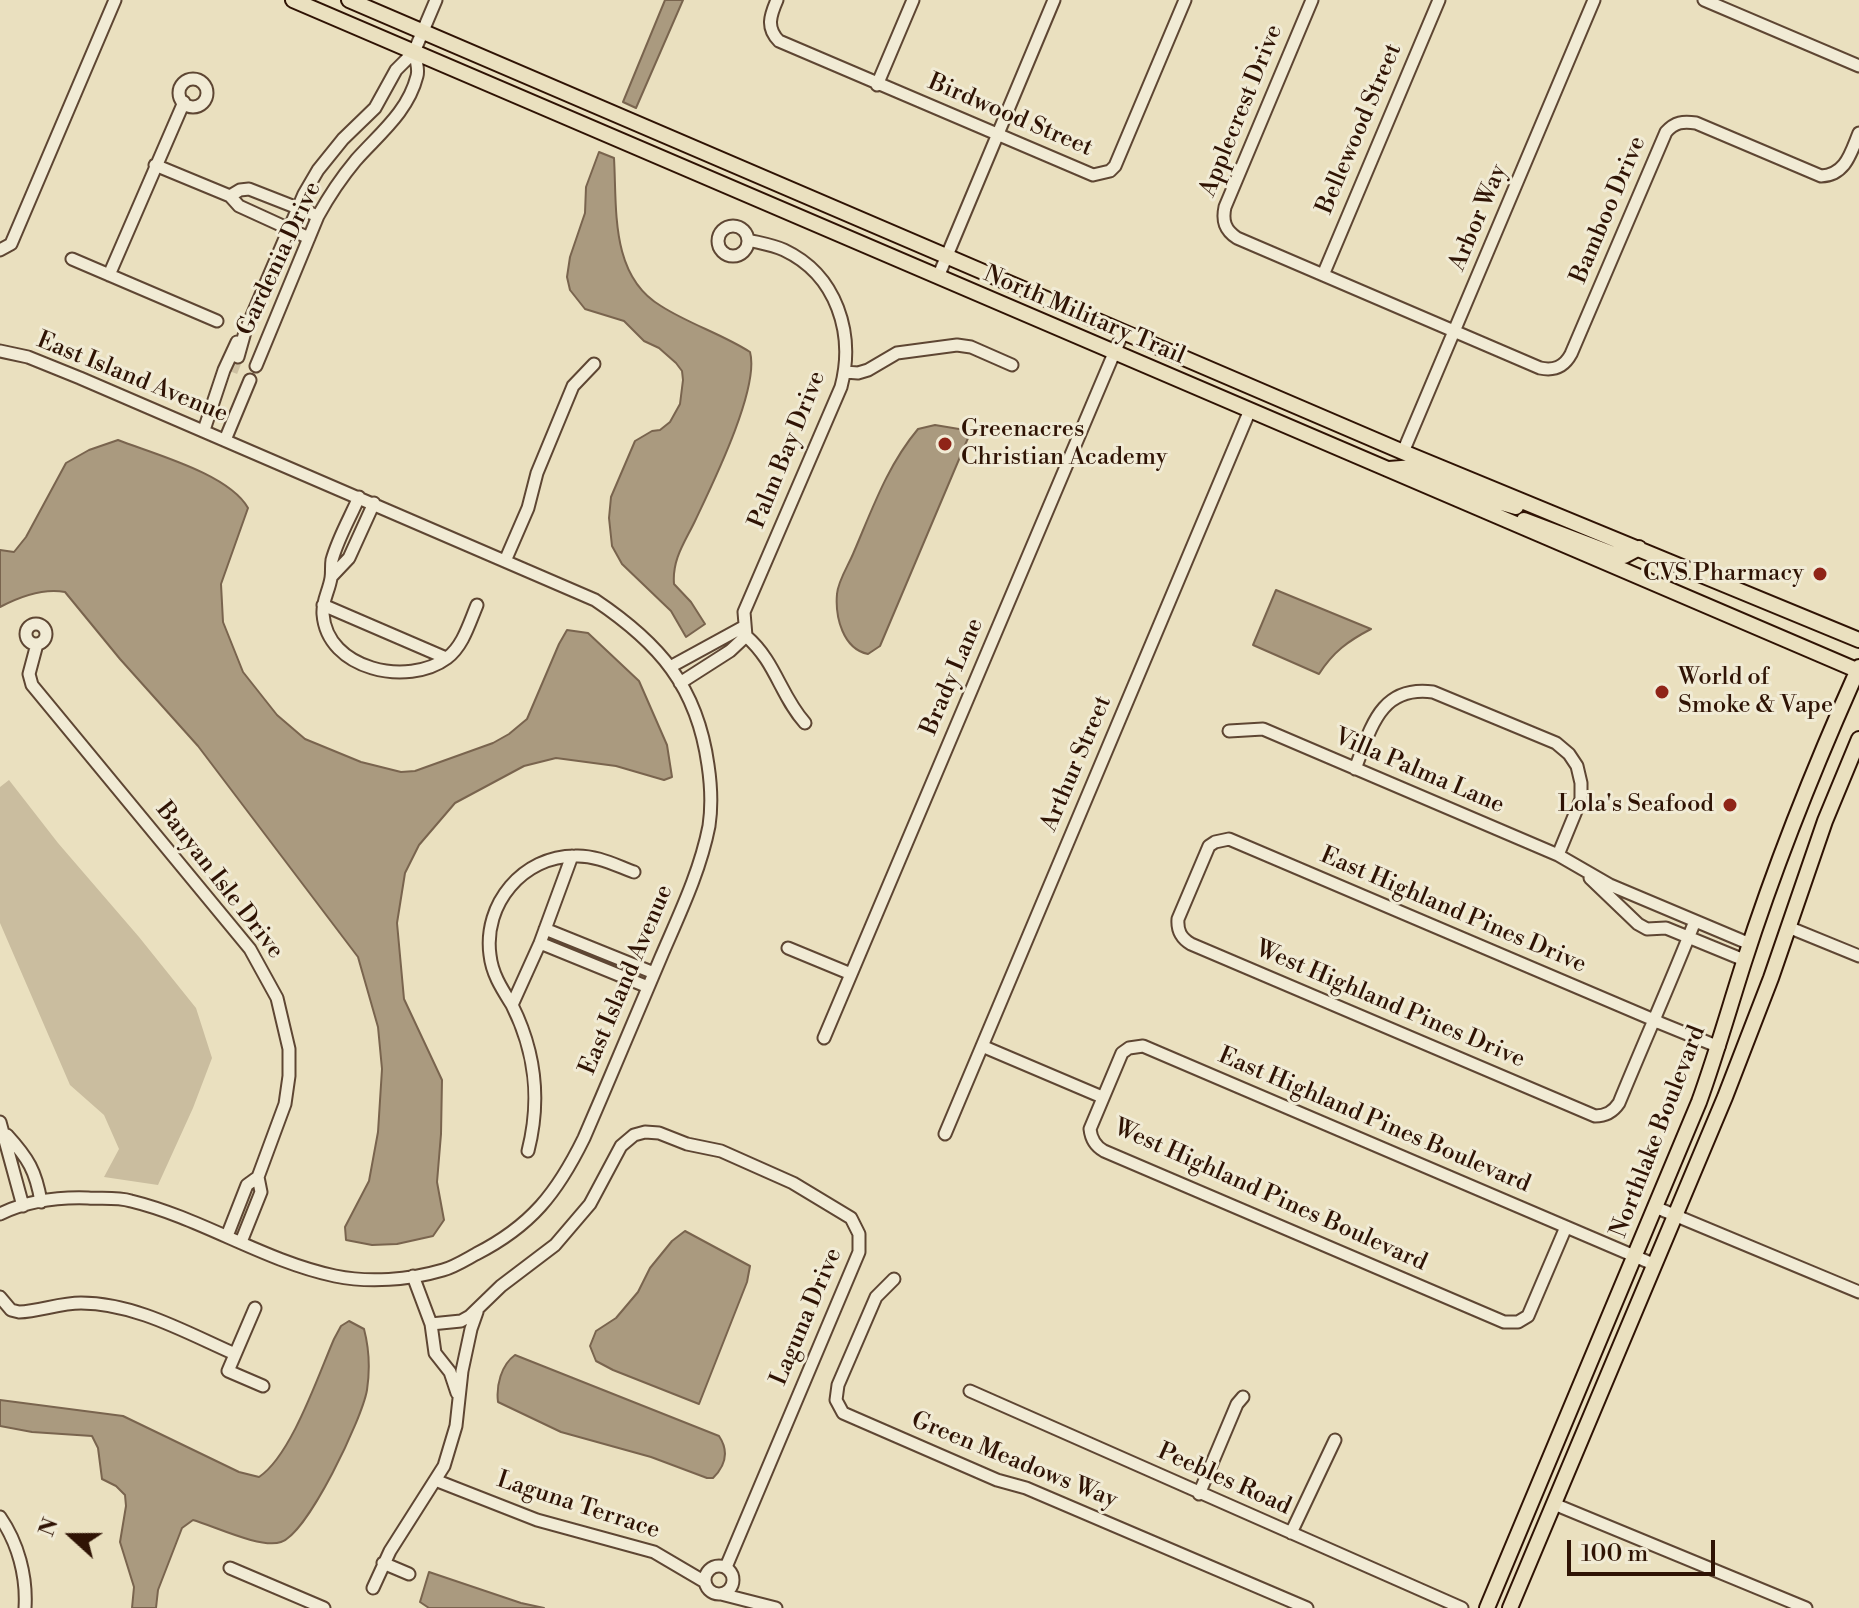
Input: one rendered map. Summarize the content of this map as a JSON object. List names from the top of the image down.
{
  "streets": {
    "main road": ["North Military Trail", "Northlake Boulevard"],
    "street": [
      "Applecrest Drive",
      "Birdwood Street",
      "Bellewood Street",
      "Bamboo Drive",
      "Arbor Way",
      "Gardenia Drive",
      "East Island Avenue",
      "Palm Bay Drive",
      "Brady Lane",
      "Arthur Street",
      "Villa Palma Lane",
      "Banyan Isle Drive",
      "East Highland Pines Drive",
      "West Highland Pines Drive",
      "East Highland Pines Boulevard",
      "West Highland Pines Boulevard",
      "Laguna Drive",
      "Green Meadows Way",
      "Peebles Road",
      "Laguna Terrace"
    ]
  },
  "crossings": [
    ["Applecrest Drive", "Bellewood Street"],
    ["Applecrest Drive", "Bamboo Drive"],
    ["Applecrest Drive", "Arbor Way"],
    ["Bamboo Drive", "Arbor Way"],
    ["Arbor Way", "North Military Trail"],
    ["Gardenia Drive", "North Military Trail"],
    ["Gardenia Drive", "East Island Avenue"],
    ["North Military Trail", "Brady Lane"],
    ["North Military Trail", "Arthur Street"],
    ["North Military Trail", "Northlake Boulevard"],
    ["East Island Avenue", "Banyan Isle Drive"],
    ["Villa Palma Lane", "Northlake Boulevard"],
    ["East Highland Pines Drive", "West Highland Pines Drive"],
    ["East Highland Pines Drive", "Northlake Boulevard"],
    ["East Highland Pines Boulevard", "Northlake Boulevard"],
    ["East Highland Pines Boulevard", "West Highland Pines Boulevard"],
    ["Laguna Drive", "Laguna Terrace"]
  ],
  "places": [
    "Greenacres Christian Academy",
    "CVS Pharmacy",
    "World of Smoke & Vape",
    "Lola's Seafood"
  ],
  "scale_bar": "100 m",
  "north": "left"
}
